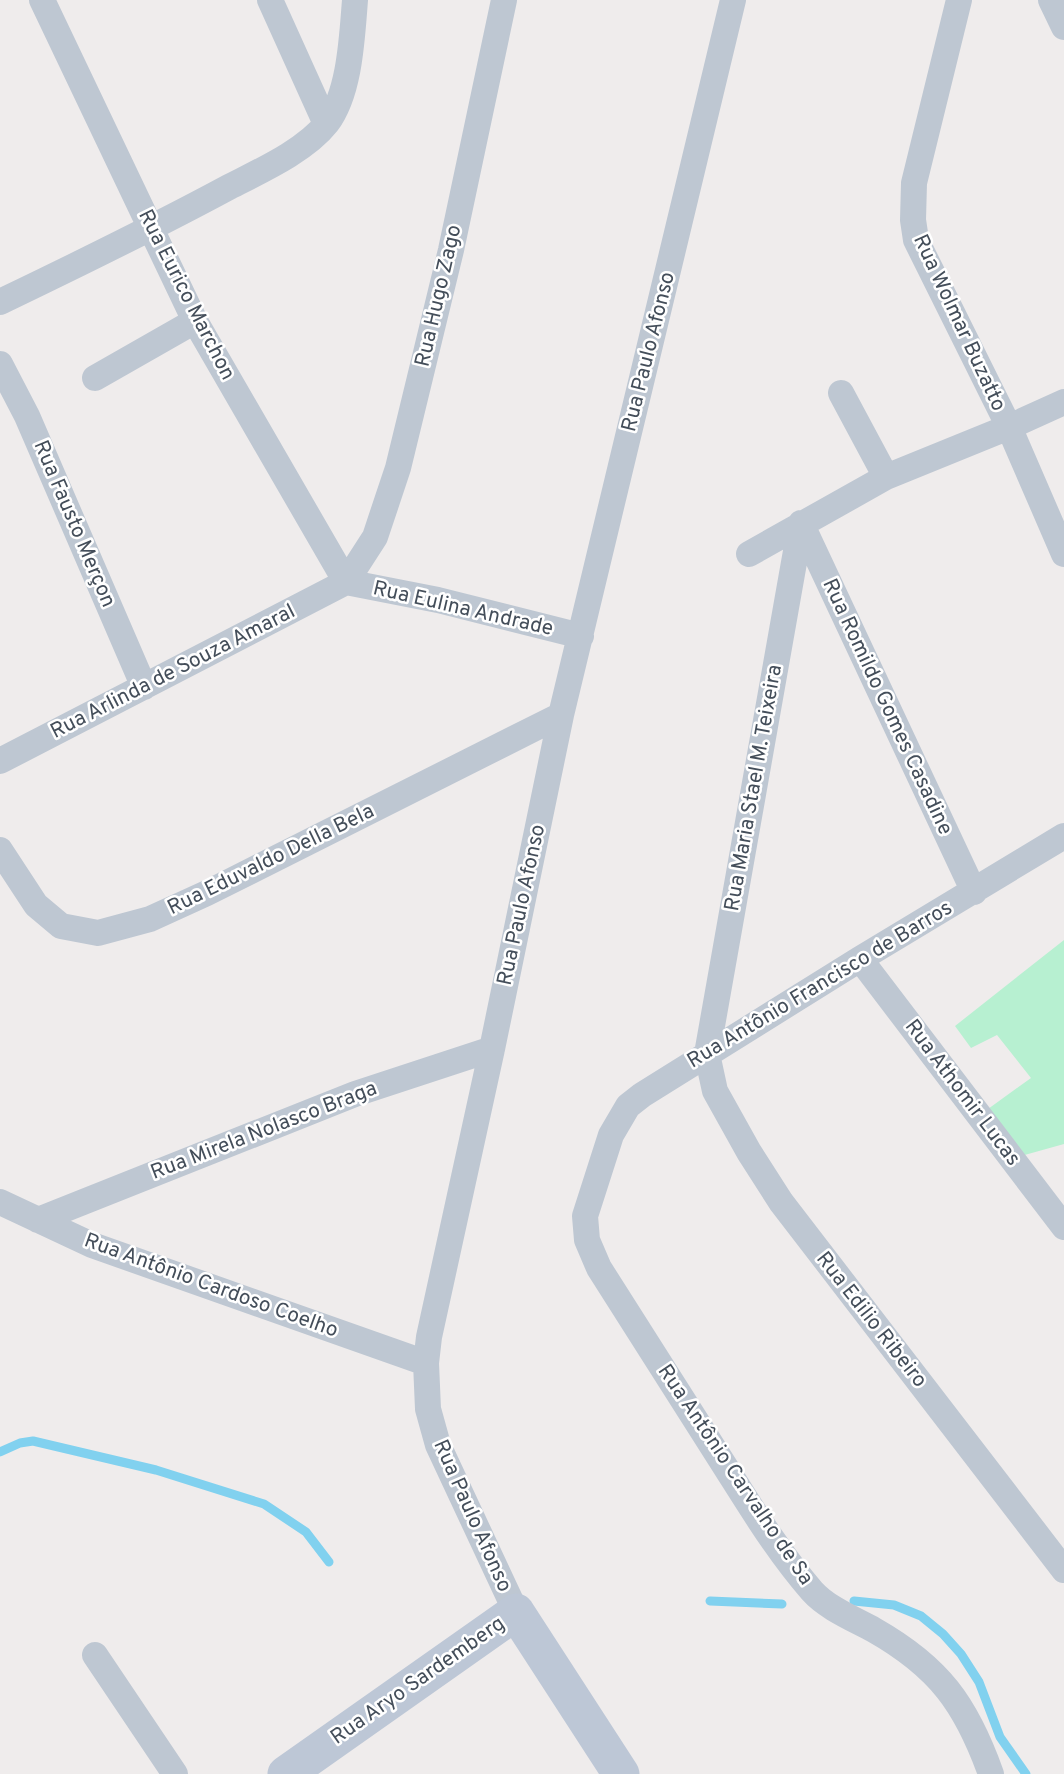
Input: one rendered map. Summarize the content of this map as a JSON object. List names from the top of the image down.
{
  "streets": {
    "street": [
      "Rua Eurico Marchon",
      "Rua Hugo Zago",
      "Rua Wolmar Buzatto",
      "Rua Paulo Afonso",
      "Rua Fausto Merçon",
      "Rua Eulina Andrade",
      "Rua Arlinda de Souza Amaral",
      "Rua Romildo Gomes Casadine",
      "Rua Maria Stael M. Teixeira",
      "Rua Eduvaldo Della Bela",
      "Rua Antônio Francisco de Barros",
      "Rua Athomir Lucas",
      "Rua Mirela Nolasco Braga",
      "Rua Antônio Cardoso Coelho",
      "Rua Edilio Ribeiro",
      "Rua Antônio Carvalho de Sa",
      "Rua Aryo Sardemberg"
    ]
  },
  "crossings": [
    ["Rua Eurico Marchon", "Rua Hugo Zago"],
    ["Rua Eurico Marchon", "Rua Eulina Andrade"],
    ["Rua Eurico Marchon", "Rua Arlinda de Souza Amaral"],
    ["Rua Hugo Zago", "Rua Eulina Andrade"],
    ["Rua Hugo Zago", "Rua Arlinda de Souza Amaral"],
    ["Rua Paulo Afonso", "Rua Eulina Andrade"],
    ["Rua Paulo Afonso", "Rua Eduvaldo Della Bela"],
    ["Rua Paulo Afonso", "Rua Mirela Nolasco Braga"],
    ["Rua Paulo Afonso", "Rua Antônio Cardoso Coelho"],
    ["Rua Paulo Afonso", "Rua Aryo Sardemberg"],
    ["Rua Fausto Merçon", "Rua Arlinda de Souza Amaral"],
    ["Rua Eulina Andrade", "Rua Arlinda de Souza Amaral"],
    ["Rua Romildo Gomes Casadine", "Rua Maria Stael M. Teixeira"],
    ["Rua Romildo Gomes Casadine", "Rua Antônio Francisco de Barros"],
    ["Rua Maria Stael M. Teixeira", "Rua Antônio Francisco de Barros"],
    ["Rua Maria Stael M. Teixeira", "Rua Edilio Ribeiro"],
    ["Rua Antônio Francisco de Barros", "Rua Athomir Lucas"],
    ["Rua Antônio Francisco de Barros", "Rua Edilio Ribeiro"],
    ["Rua Antônio Francisco de Barros", "Rua Antônio Carvalho de Sa"],
    ["Rua Mirela Nolasco Braga", "Rua Antônio Cardoso Coelho"]
  ]
}
